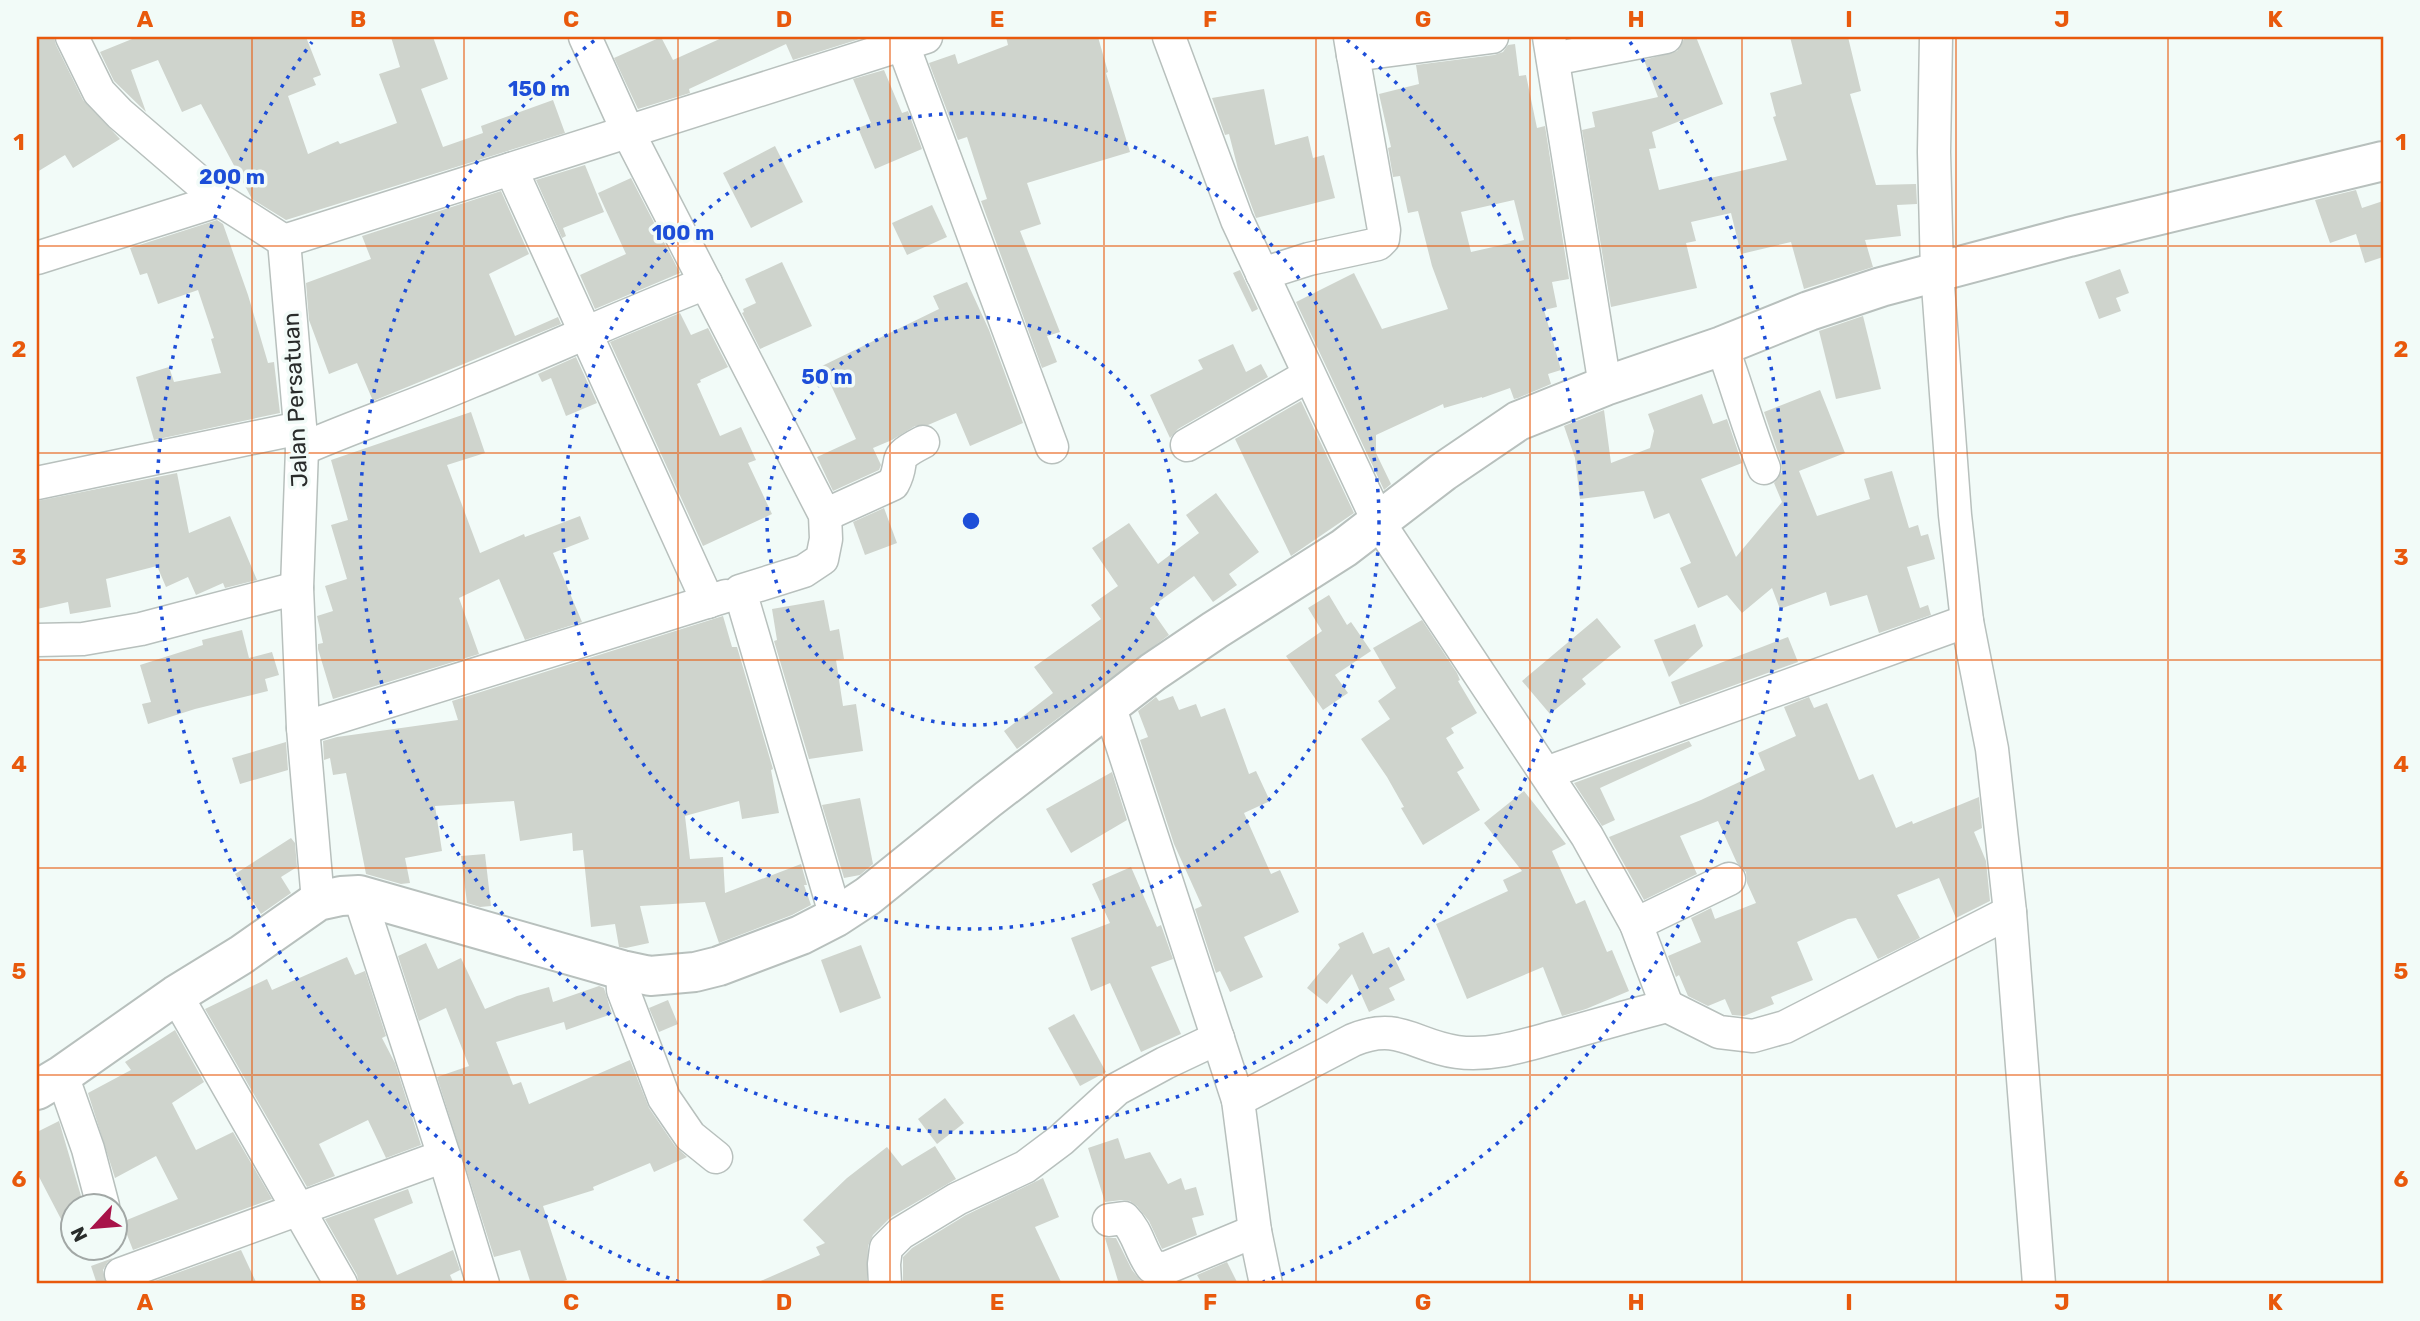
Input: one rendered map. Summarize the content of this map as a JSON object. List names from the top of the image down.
{
  "streets": {
    "street": ["Jalan Persatuan"]
  },
  "north": "bottom left",
  "grid": {
    "columns": [
      "A",
      "B",
      "C",
      "D",
      "E",
      "F",
      "G",
      "H",
      "I",
      "J",
      "K"
    ],
    "rows": [
      "1",
      "2",
      "3",
      "4",
      "5",
      "6"
    ]
  },
  "rings": [
    "150 m",
    "200 m",
    "100 m",
    "50 m"
  ]
}
